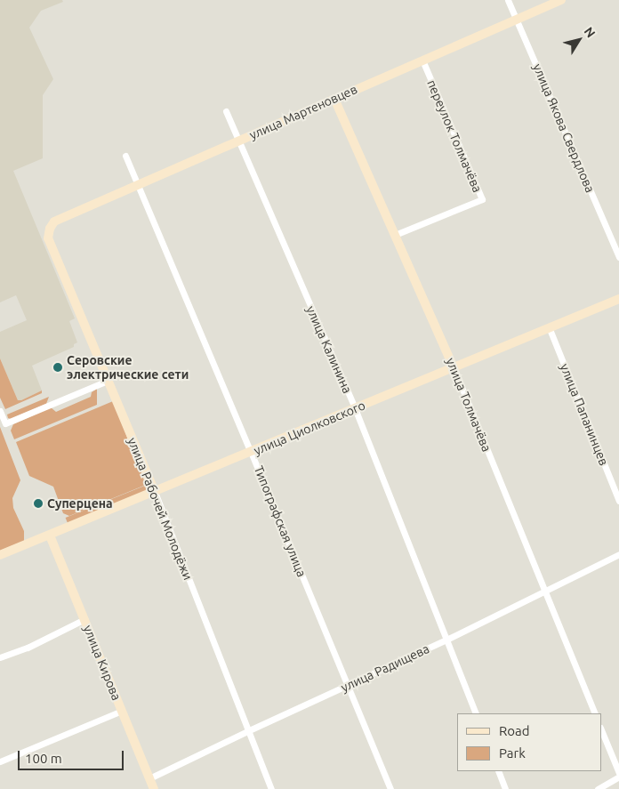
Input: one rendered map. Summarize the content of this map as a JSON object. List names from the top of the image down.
{
  "streets": {
    "street": [
      "улица Мартеновцев",
      "улица Якова Свердлова",
      "переулок Толмачёва",
      "улица Калинина",
      "улица Толмачёва",
      "улица Папанинцев",
      "улица Циолковского",
      "улица Рабочей Молодёжи",
      "Типографская улица",
      "улица Кирова",
      "улица Радищева"
    ]
  },
  "crossings": [
    ["улица Мартеновцев", "улица Якова Свердлова"],
    ["улица Мартеновцев", "переулок Толмачёва"],
    ["улица Мартеновцев", "улица Калинина"],
    ["улица Мартеновцев", "улица Толмачёва"],
    ["улица Мартеновцев", "улица Рабочей Молодёжи"],
    ["улица Мартеновцев", "Типографская улица"],
    ["переулок Толмачёва", "улица Толмачёва"],
    ["улица Калинина", "улица Циолковского"],
    ["улица Калинина", "улица Радищева"],
    ["улица Толмачёва", "улица Циолковского"],
    ["улица Толмачёва", "улица Радищева"],
    ["улица Папанинцев", "улица Циолковского"],
    ["улица Циолковского", "улица Рабочей Молодёжи"],
    ["улица Циолковского", "Типографская улица"],
    ["улица Циолковского", "улица Кирова"],
    ["улица Рабочей Молодёжи", "улица Радищева"],
    ["Типографская улица", "улица Радищева"],
    ["улица Кирова", "улица Радищева"]
  ],
  "places": ["Серовские электрические сети", "Суперцена"],
  "legend": ["Road", "Park"],
  "scale_bar": "100 m",
  "north": "top right"
}
